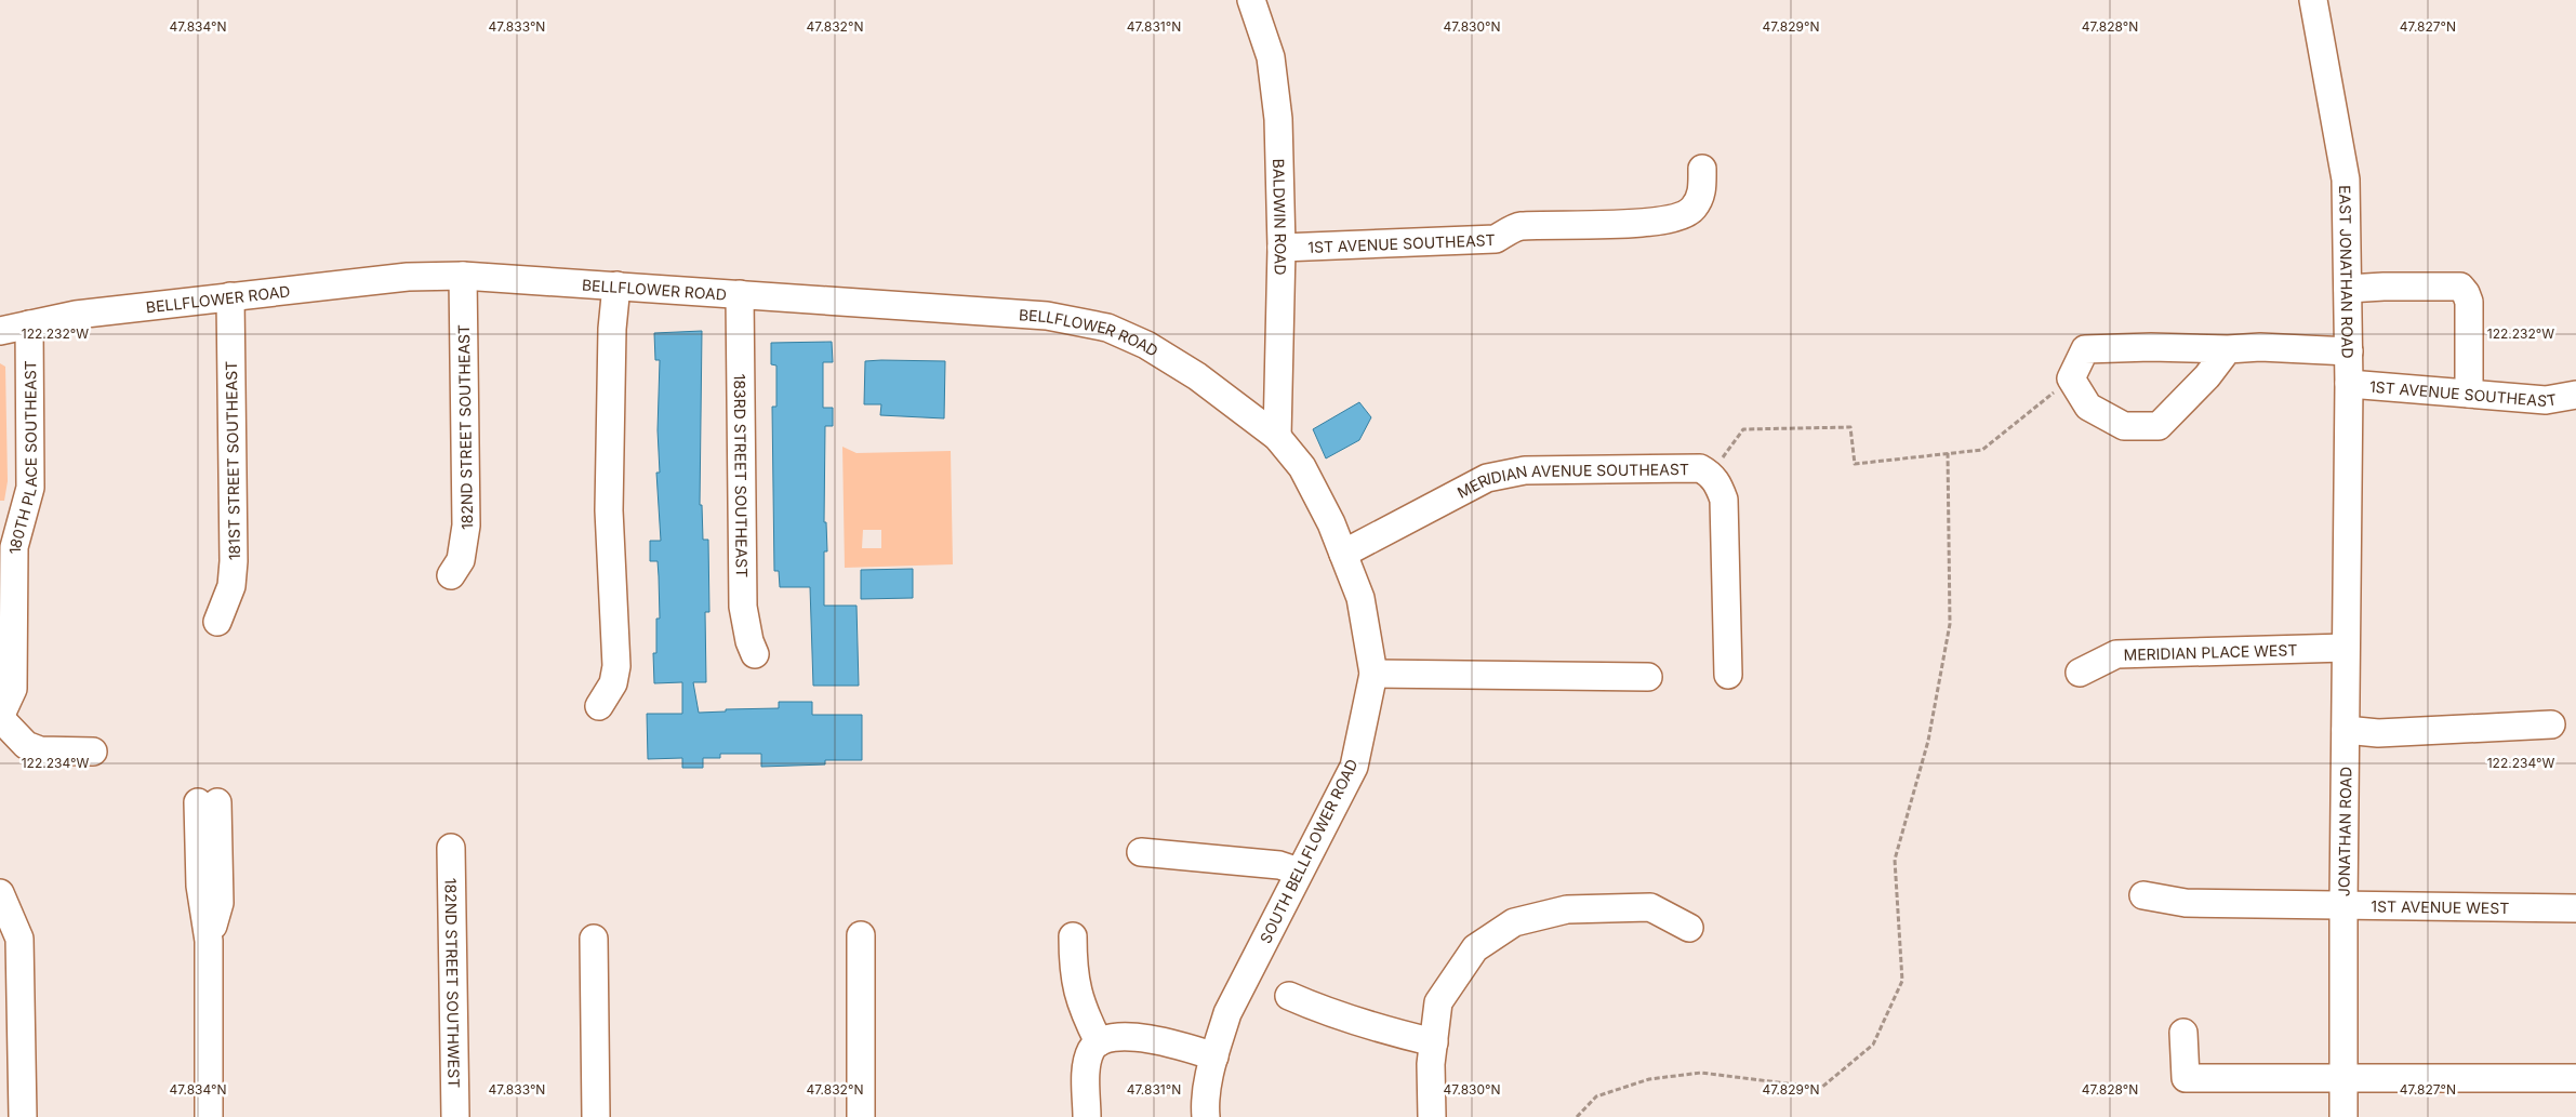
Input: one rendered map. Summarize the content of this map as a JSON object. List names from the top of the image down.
{
  "streets": {
    "street": [
      "BALDWIN ROAD",
      "1ST AVENUE SOUTHEAST",
      "EAST JONATHAN ROAD",
      "BELLFLOWER ROAD",
      "182ND STREET SOUTHEAST",
      "180TH PLACE SOUTHEAST",
      "181ST STREET SOUTHEAST",
      "183RD STREET SOUTHEAST",
      "MERIDIAN AVENUE SOUTHEAST",
      "MERIDIAN PLACE WEST",
      "JONATHAN ROAD",
      "SOUTH BELLFLOWER ROAD",
      "1ST AVENUE WEST",
      "182ND STREET SOUTHWEST"
    ]
  },
  "crossings": [
    ["BALDWIN ROAD", "1ST AVENUE SOUTHEAST"],
    ["BALDWIN ROAD", "BELLFLOWER ROAD"],
    ["BALDWIN ROAD", "SOUTH BELLFLOWER ROAD"],
    ["1ST AVENUE SOUTHEAST", "EAST JONATHAN ROAD"],
    ["EAST JONATHAN ROAD", "JONATHAN ROAD"],
    ["BELLFLOWER ROAD", "182ND STREET SOUTHEAST"],
    ["BELLFLOWER ROAD", "180TH PLACE SOUTHEAST"],
    ["BELLFLOWER ROAD", "181ST STREET SOUTHEAST"],
    ["BELLFLOWER ROAD", "183RD STREET SOUTHEAST"],
    ["BELLFLOWER ROAD", "SOUTH BELLFLOWER ROAD"],
    ["MERIDIAN AVENUE SOUTHEAST", "SOUTH BELLFLOWER ROAD"],
    ["MERIDIAN PLACE WEST", "JONATHAN ROAD"],
    ["JONATHAN ROAD", "1ST AVENUE WEST"]
  ],
  "coordinates": [
    "47.834°N",
    "47.833°N",
    "47.832°N",
    "47.831°N",
    "47.830°N",
    "47.829°N",
    "47.828°N",
    "47.827°N",
    "122.232°W",
    "122.234°W"
  ]
}
